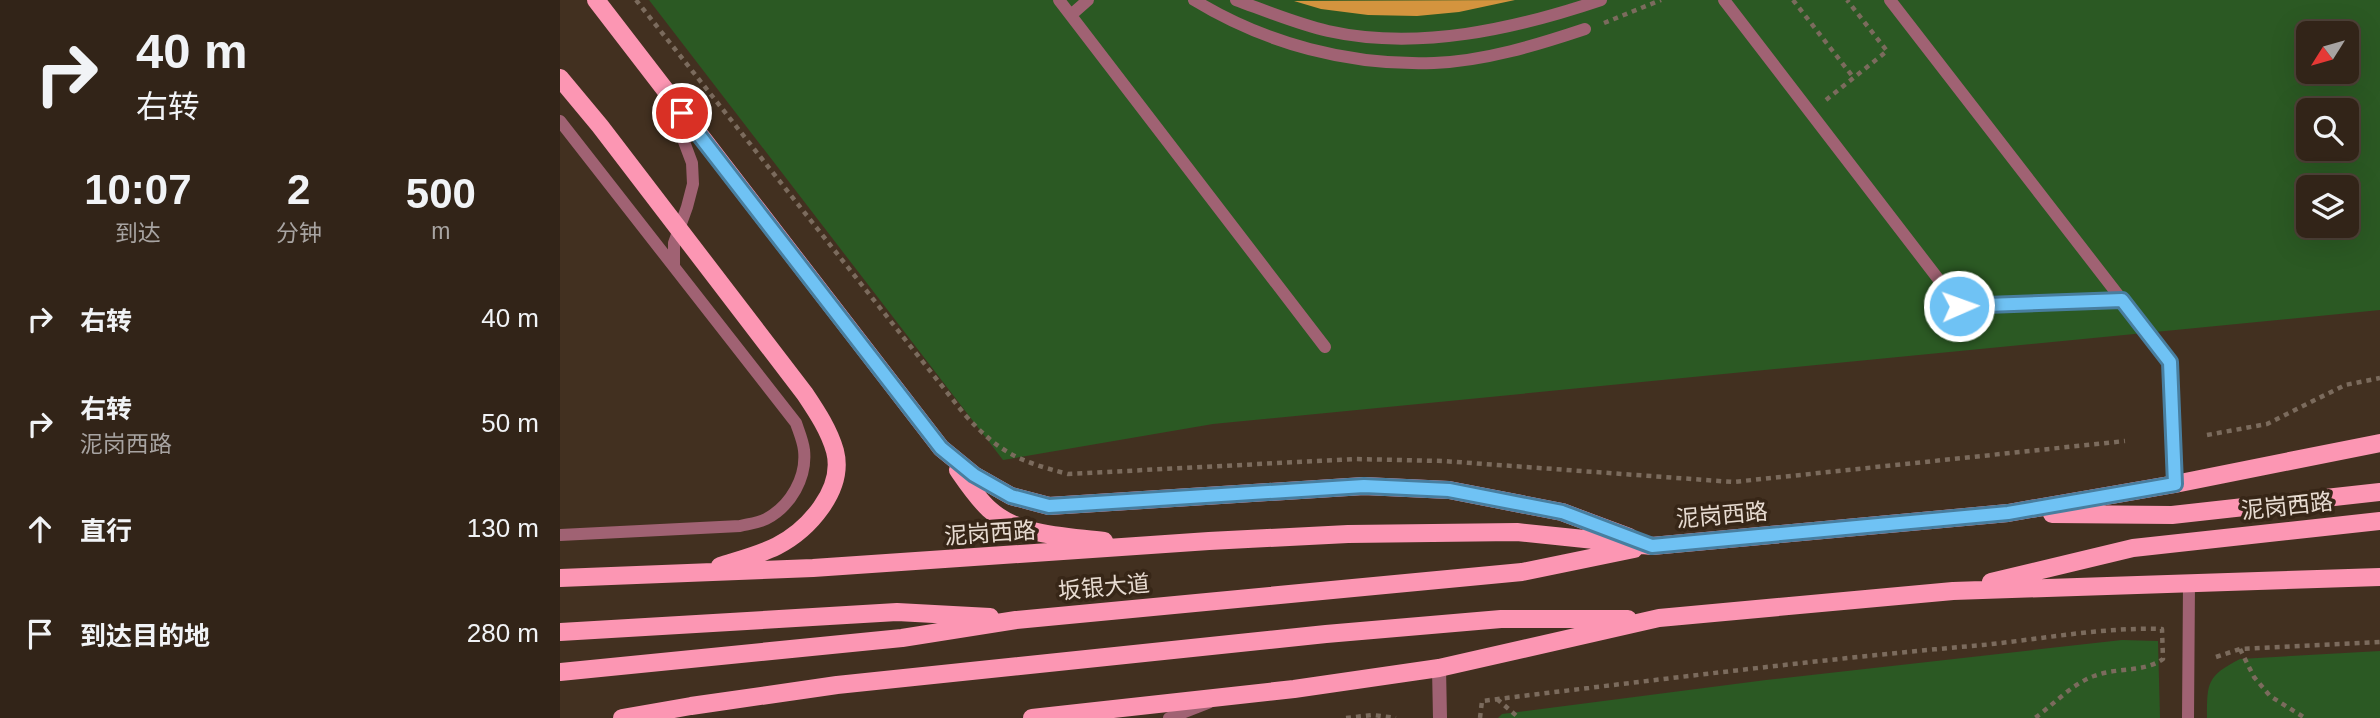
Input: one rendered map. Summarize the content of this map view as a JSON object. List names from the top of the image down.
{
  "streets": {
    "main road": ["泥岗西路", "坂银大道"]
  },
  "crossings": [
    ["泥岗西路", "坂银大道"]
  ],
  "north": "bottom left",
  "page": {
    "turn": ["40 m", "右转"],
    "eta": [
      "10:07",
      "到达",
      "2",
      "分钟",
      "500",
      "m"
    ],
    "list": [
      {
        "name": "右转",
        "value": "40 m"
      },
      {
        "name": "右转",
        "note": "泥岗西路",
        "value": "50 m"
      },
      {
        "name": "直行",
        "value": "130 m"
      },
      {
        "name": "到达目的地",
        "value": "280 m"
      }
    ]
  }
}
